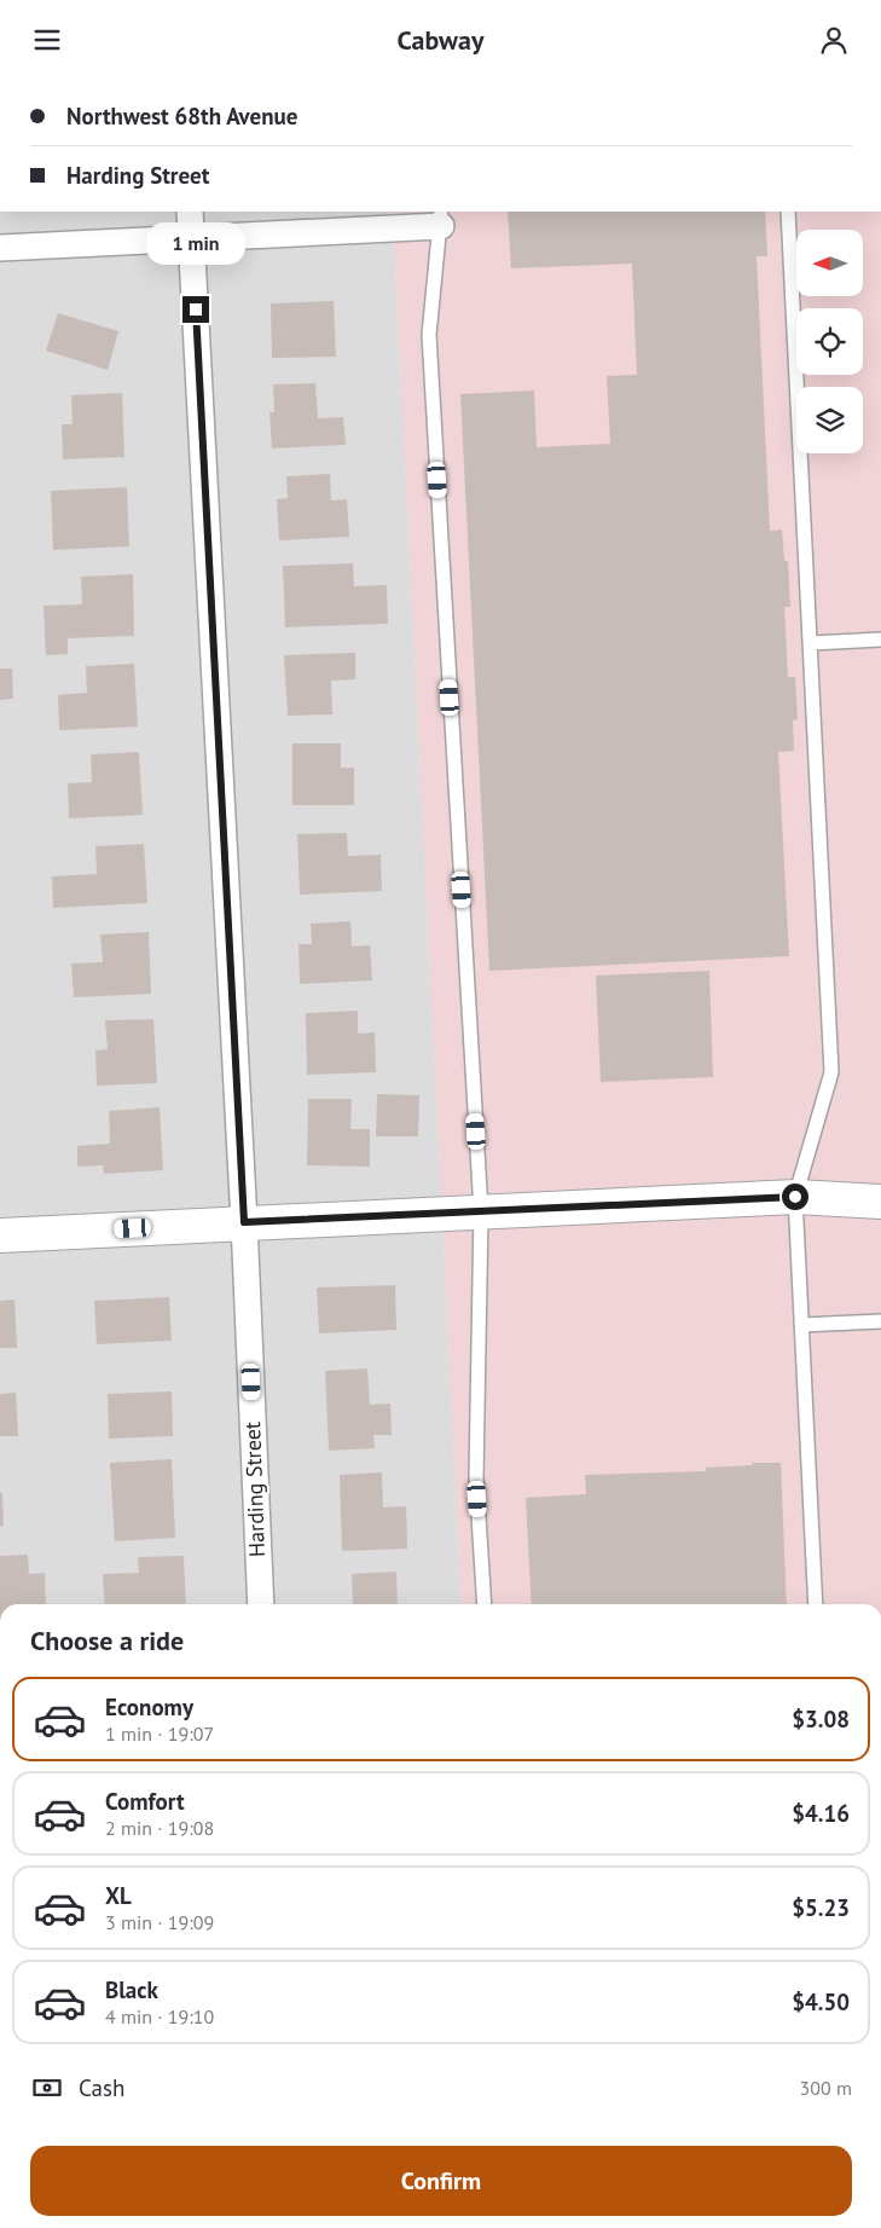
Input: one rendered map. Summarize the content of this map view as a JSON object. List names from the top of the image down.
{
  "streets": {
    "street": ["Harding Street"]
  },
  "north": "left",
  "page": {
    "header": "Cabway",
    "banner": ["Northwest 68th Avenue", "Harding Street"],
    "bubble": "1 min",
    "heading": "Choose a ride",
    "list": [
      {
        "name": "Economy",
        "note": "1 min · 19:07",
        "value": "$3.08"
      },
      {
        "name": "Comfort",
        "note": "2 min · 19:08",
        "value": "$4.16"
      },
      {
        "name": "XL",
        "note": "3 min · 19:09",
        "value": "$5.23"
      },
      {
        "name": "Black",
        "note": "4 min · 19:10",
        "value": "$4.50"
      }
    ],
    "pay": ["Cash", "300 m"],
    "buttons": "Confirm"
  }
}
